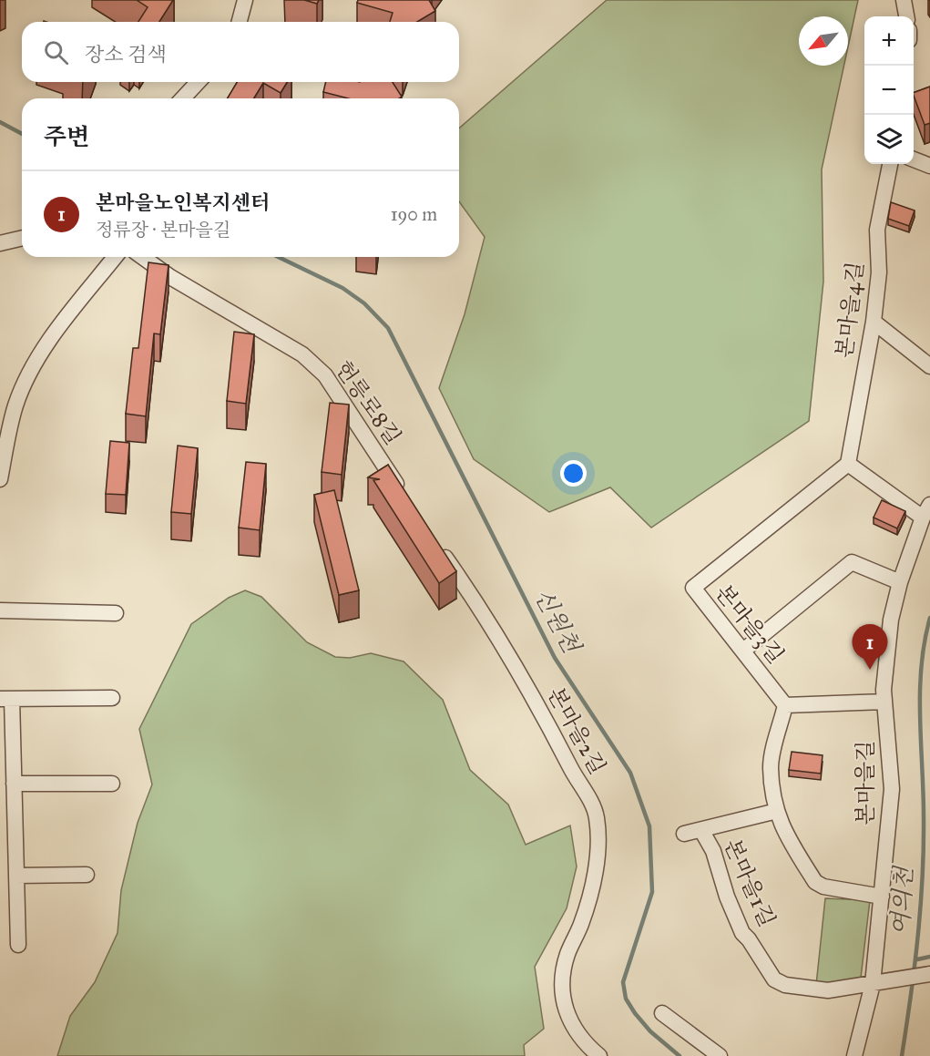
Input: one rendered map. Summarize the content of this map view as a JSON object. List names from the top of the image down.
{
  "streets": {
    "street": [
      "본마을4길",
      "헌릉로8길",
      "본마을3길",
      "본마을2길",
      "본마을길",
      "본마을1길"
    ]
  },
  "crossings": [
    ["본마을4길", "본마을3길"],
    ["본마을길", "본마을1길"]
  ],
  "water": ["신원천", "여의천"],
  "north": "bottom left",
  "page": {
    "map_buttons": ["+", "−"],
    "search": "장소 검색",
    "heading": "주변",
    "list": [
      {
        "mark": "1",
        "name": "본마을노인복지센터",
        "note": "정류장 · 본마을길",
        "value": "190 m"
      }
    ],
    "pins": "1"
  }
}
